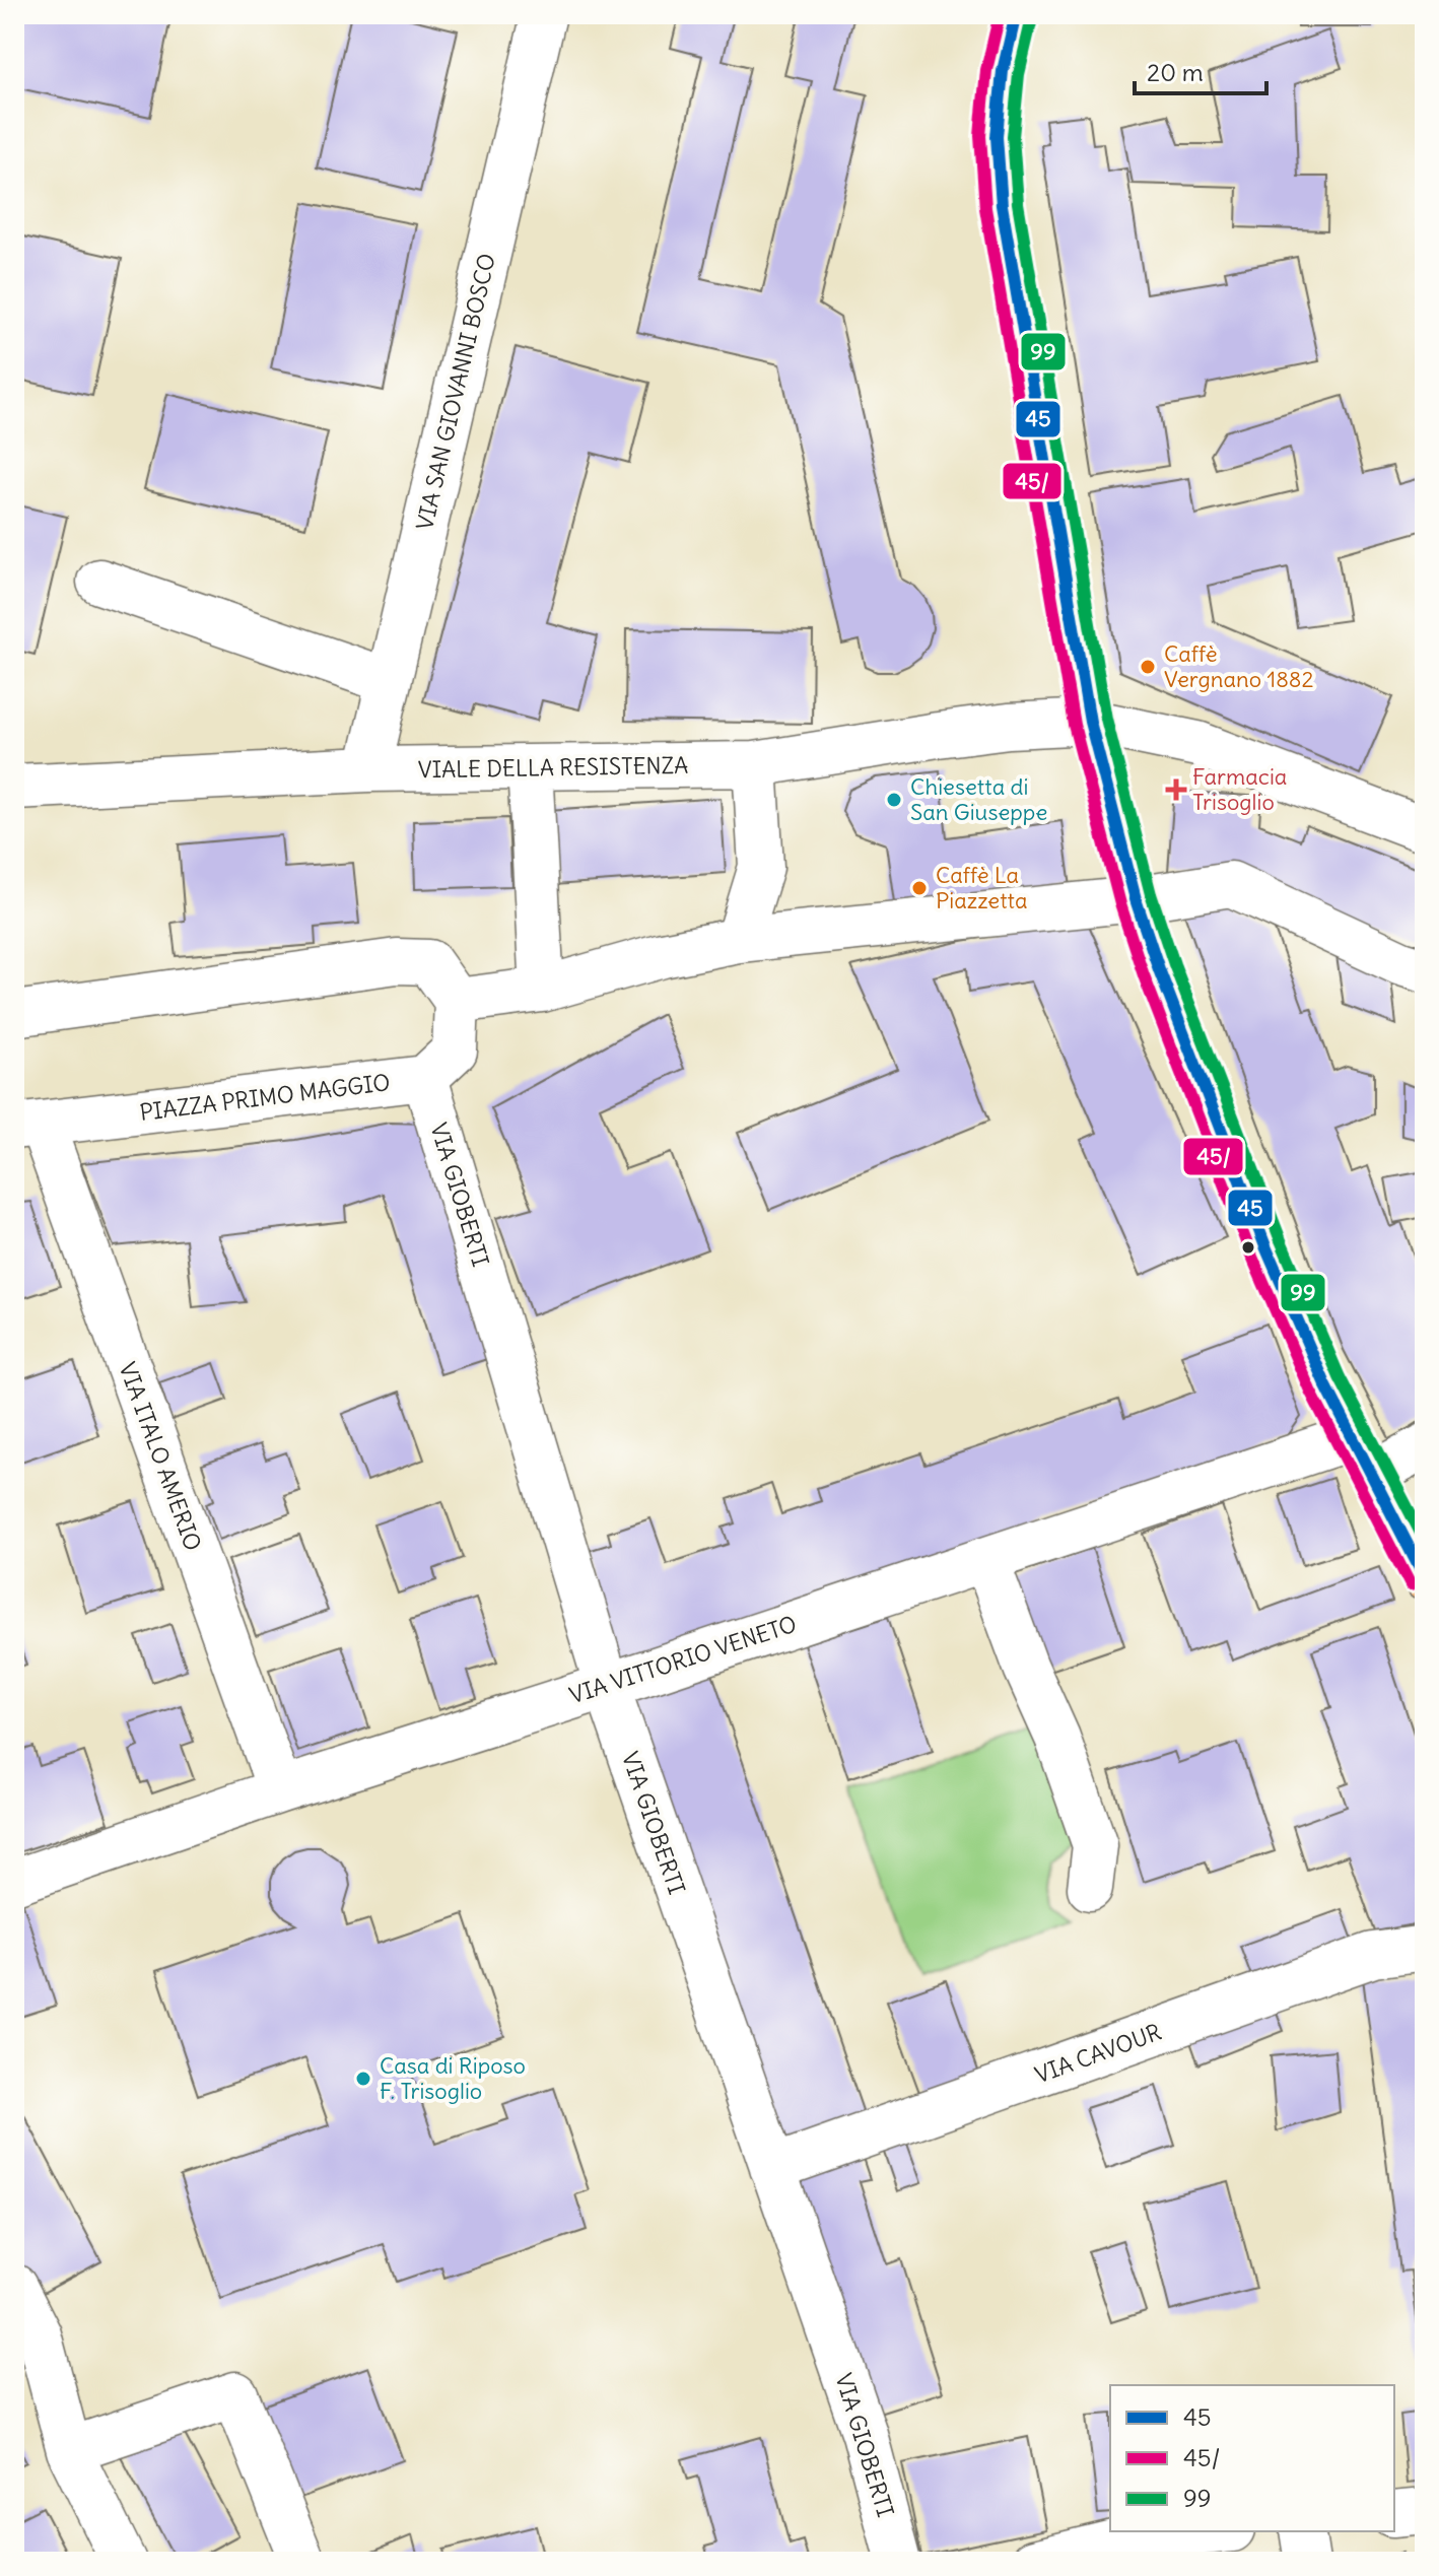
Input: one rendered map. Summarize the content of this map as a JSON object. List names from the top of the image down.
{
  "streets": {
    "street": [
      "VIA SAN GIOVANNI BOSCO",
      "VIALE DELLA RESISTENZA",
      "PIAZZA PRIMO MAGGIO",
      "VIA GIOBERTI",
      "VIA ITALO AMERIO",
      "VIA VITTORIO VENETO",
      "VIA CAVOUR"
    ]
  },
  "crossings": [
    ["VIA SAN GIOVANNI BOSCO", "VIALE DELLA RESISTENZA"],
    ["PIAZZA PRIMO MAGGIO", "VIA GIOBERTI"],
    ["PIAZZA PRIMO MAGGIO", "VIA ITALO AMERIO"],
    ["VIA GIOBERTI", "VIA VITTORIO VENETO"],
    ["VIA GIOBERTI", "VIA CAVOUR"],
    ["VIA ITALO AMERIO", "VIA VITTORIO VENETO"]
  ],
  "places": {
    "other": [
      "Caffè Vergnano 1882",
      "Chiesetta di San Giuseppe",
      "Caffè La Piazzetta",
      "Casa di Riposo F. Trisoglio"
    ],
    "health": ["Farmacia Trisoglio"]
  },
  "lines": ["transit line 45", "transit line 45/", "transit line 99"],
  "legend": ["45", "45/", "99"],
  "scale_bar": "20 m"
}
